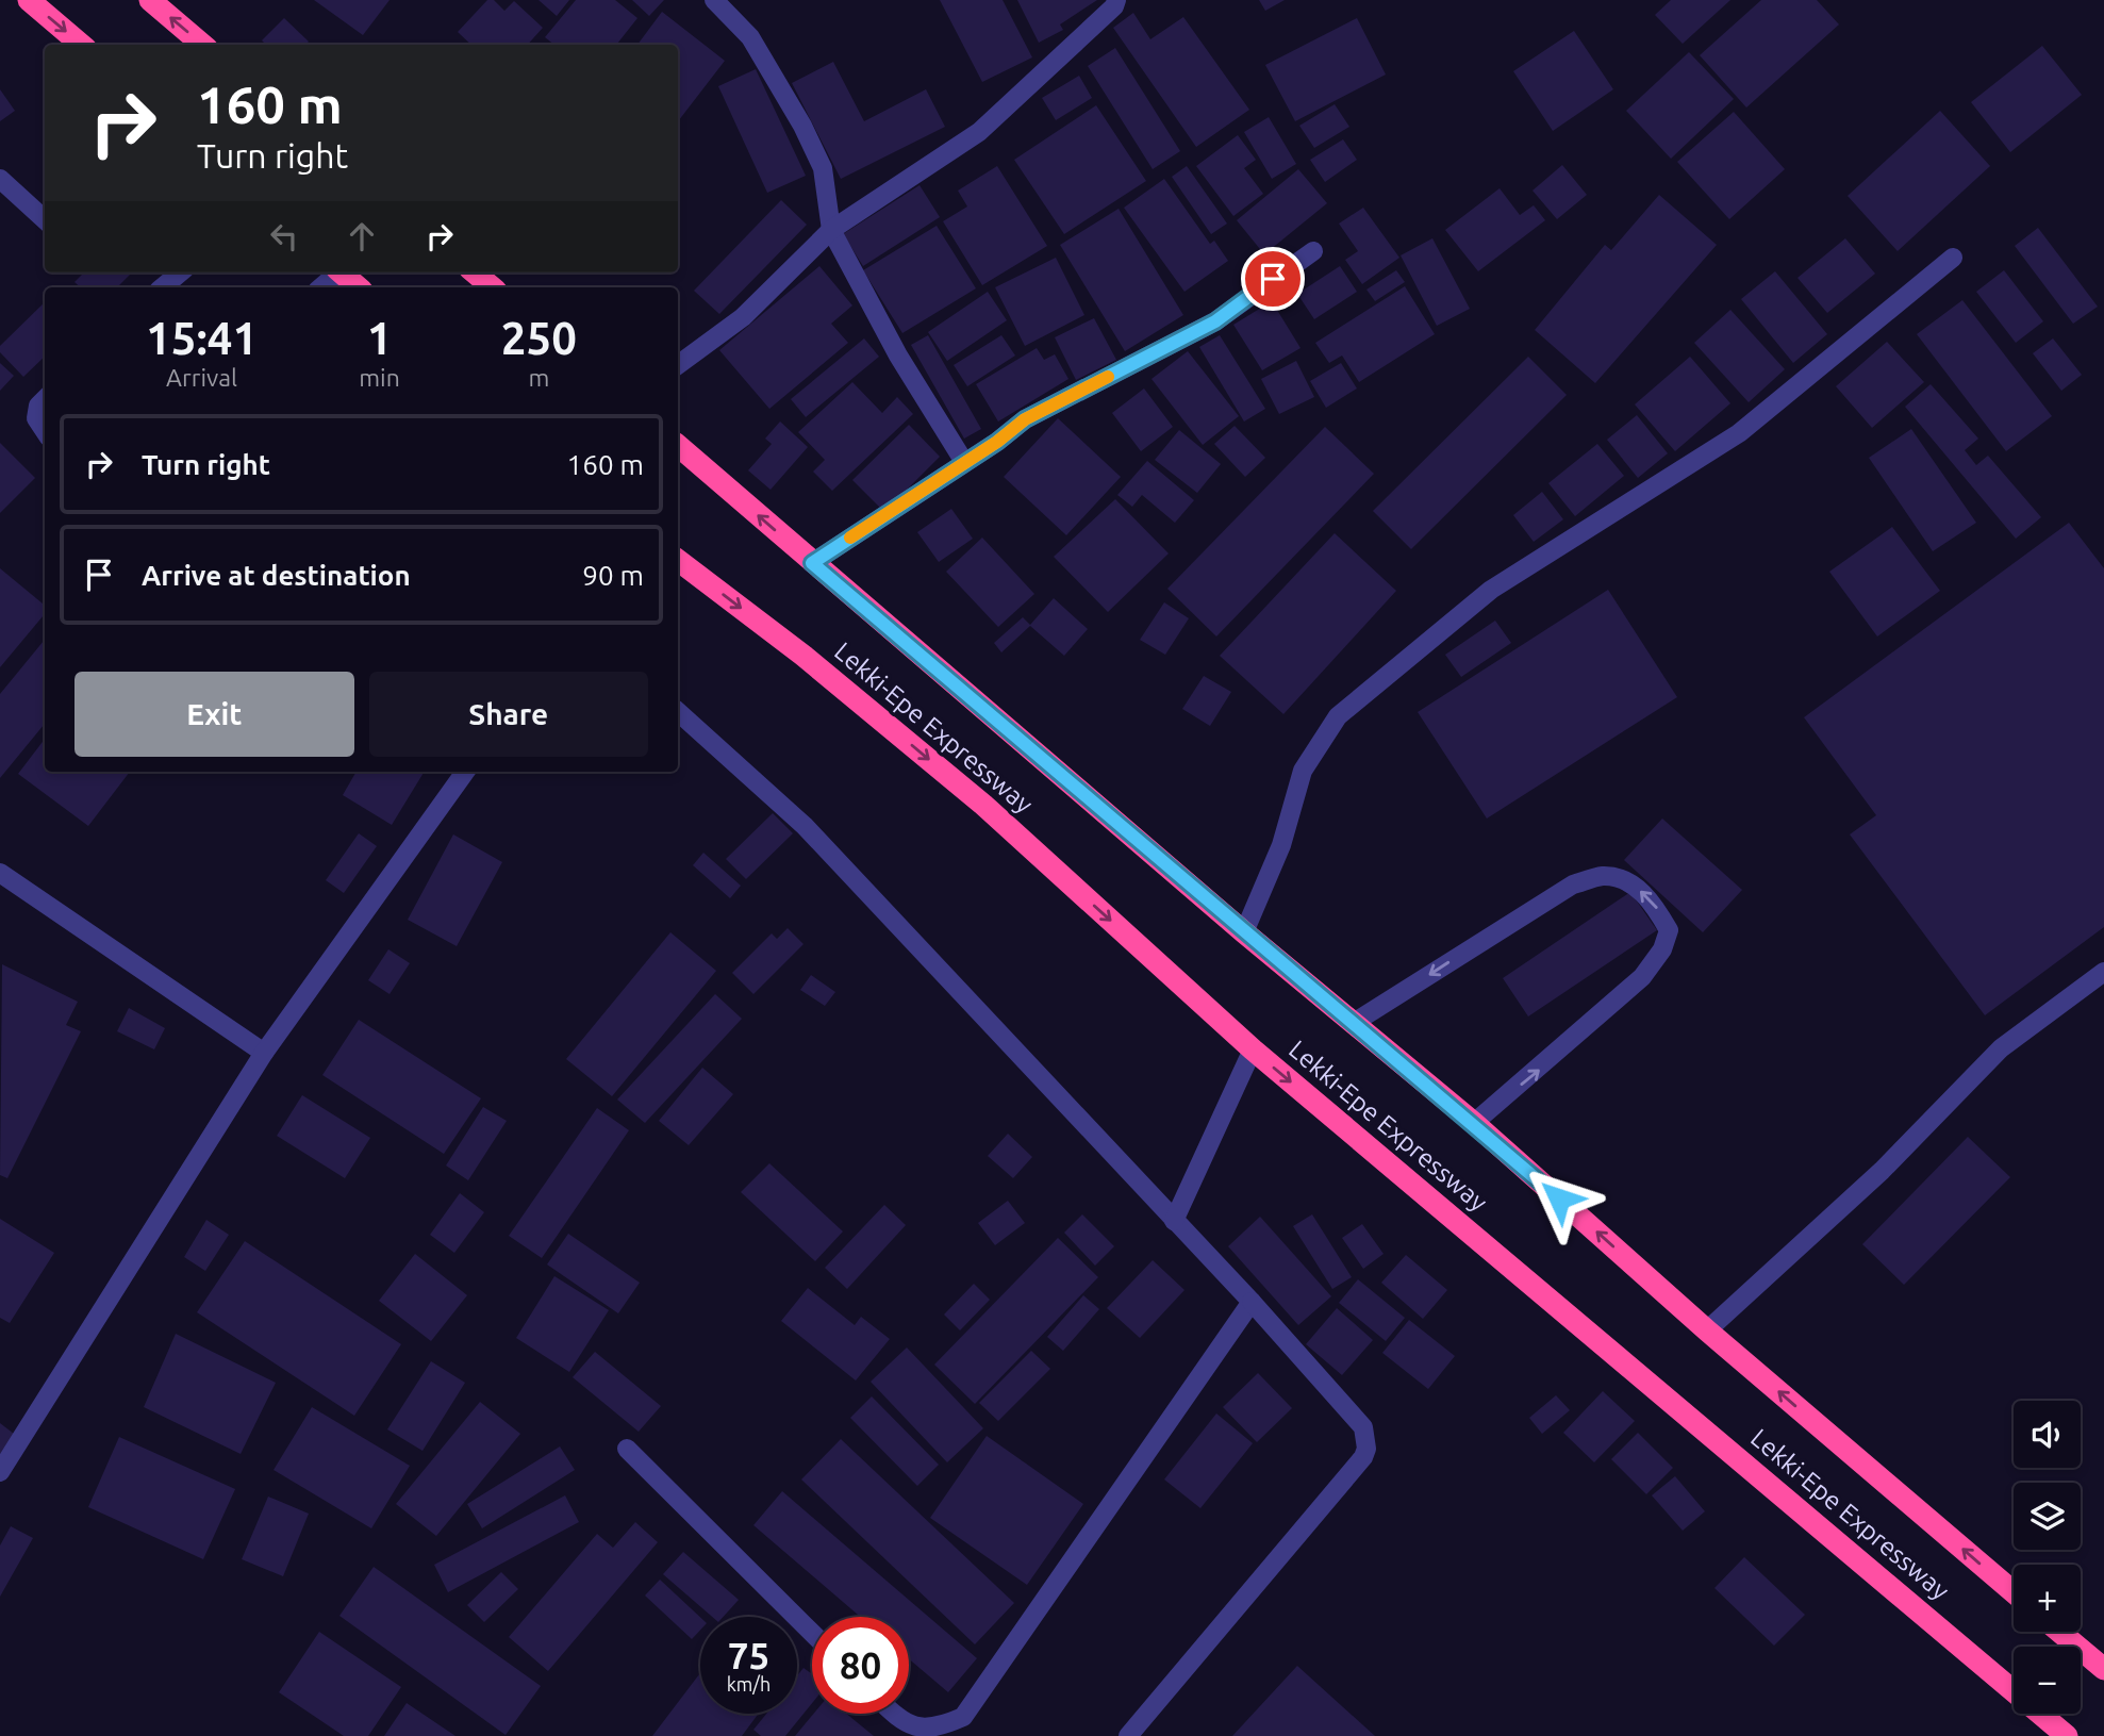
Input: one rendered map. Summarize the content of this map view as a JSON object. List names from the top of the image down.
{
  "streets": {
    "highway": ["Lekki-Epe Expressway"]
  },
  "page": {
    "turn": ["160 m", "Turn right"],
    "eta": [
      "15:41",
      "Arrival",
      "1",
      "min",
      "250",
      "m"
    ],
    "list": [
      {
        "name": "Turn right",
        "value": "160 m"
      },
      {
        "name": "Arrive at destination",
        "value": "90 m"
      }
    ],
    "buttons": ["Exit", "Share"],
    "map_buttons": ["+", "−"],
    "speed": "75 km/h",
    "limit": "80"
  }
}
